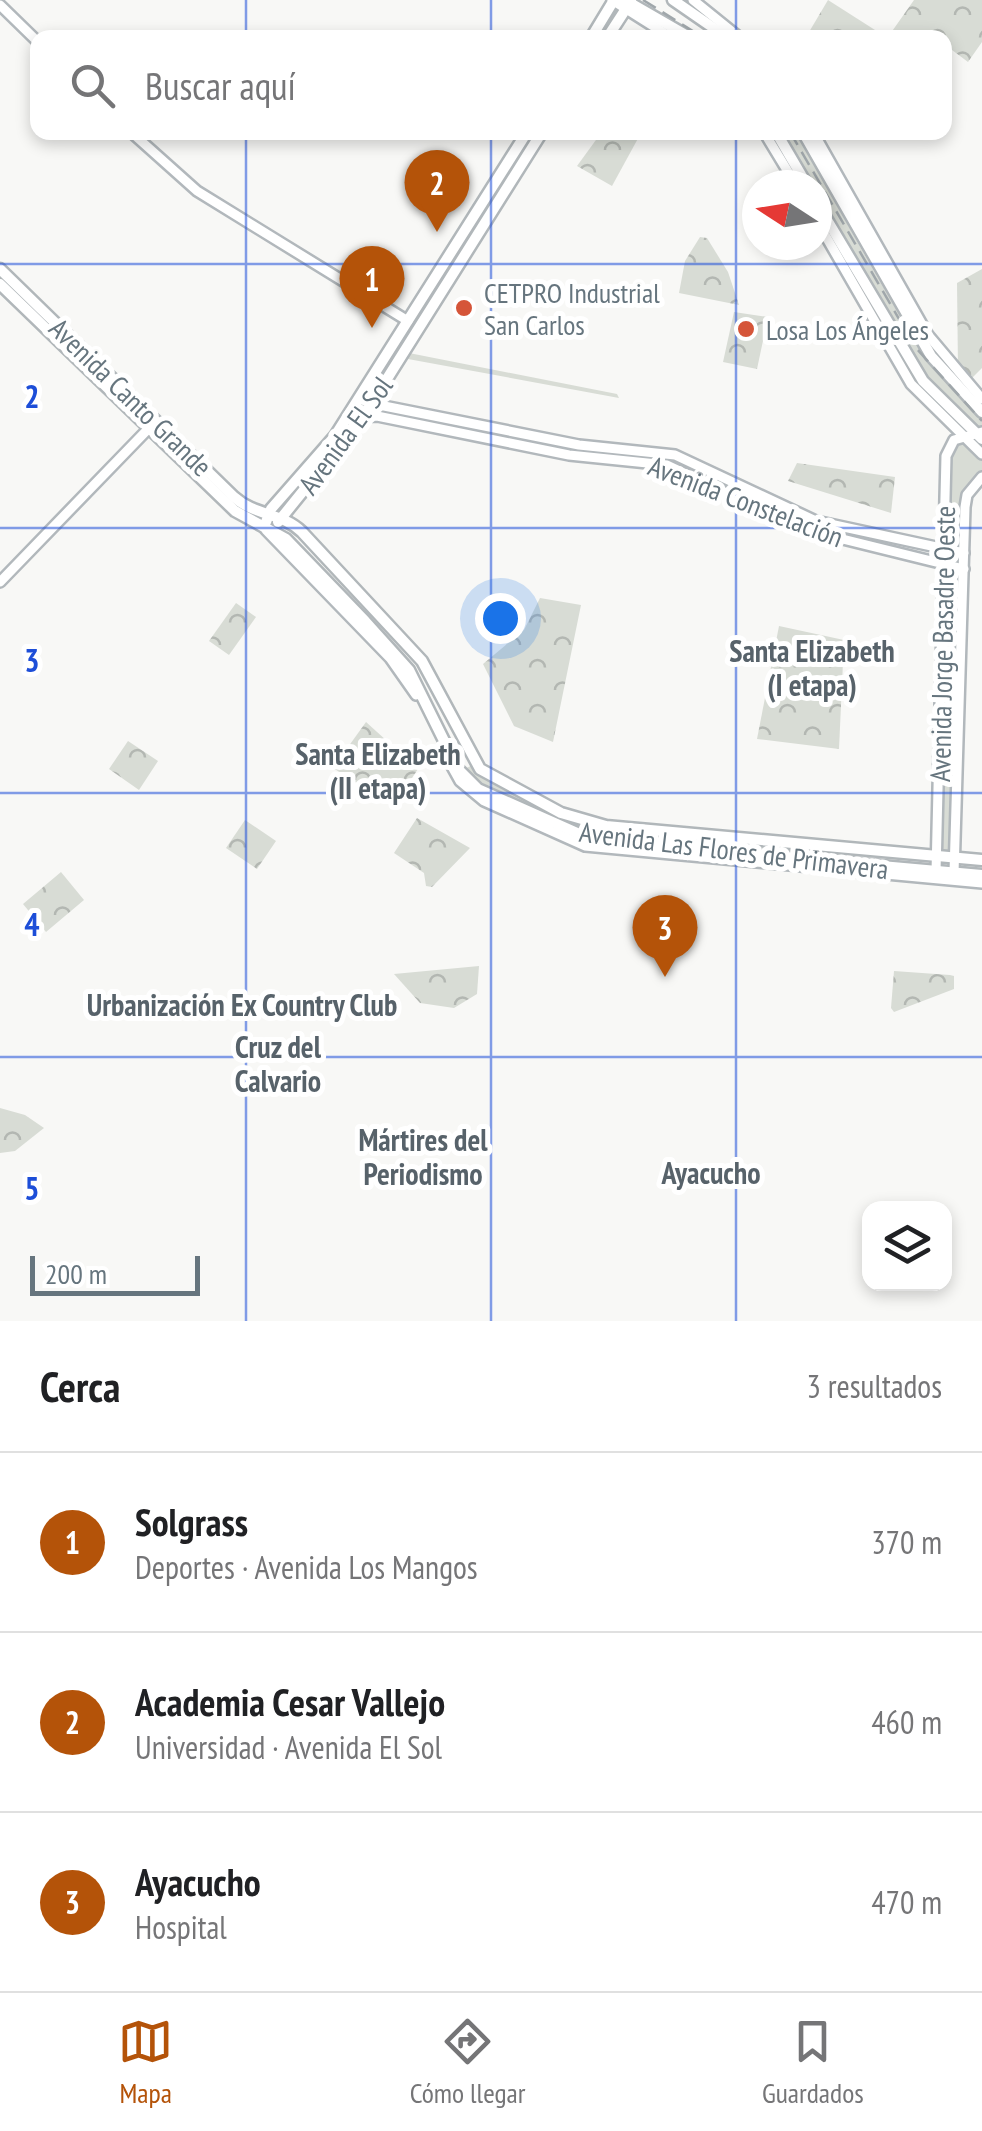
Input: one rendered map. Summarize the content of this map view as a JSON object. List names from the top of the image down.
{
  "streets": {
    "main road": ["Avenida Canto Grande", "Avenida El Sol", "Avenida Las Flores de Primavera"],
    "street": ["Avenida Constelación", "Avenida Jorge Basadre Oeste"]
  },
  "crossings": [
    ["Avenida Canto Grande", "Avenida El Sol"],
    ["Avenida Canto Grande", "Avenida Las Flores de Primavera"],
    ["Avenida El Sol", "Avenida Constelación"],
    ["Avenida El Sol", "Avenida Las Flores de Primavera"],
    ["Avenida Constelación", "Avenida Jorge Basadre Oeste"],
    ["Avenida Jorge Basadre Oeste", "Avenida Las Flores de Primavera"]
  ],
  "districts": [
    "Santa Elizabeth (I etapa)",
    "Santa Elizabeth (II etapa)",
    "Urbanización Ex Country Club",
    "Cruz del Calvario",
    "Mártires del Periodismo",
    "Ayacucho"
  ],
  "places": ["CETPRO Industrial San Carlos", "Losa Los Ángeles"],
  "scale_bar": "200 m",
  "north": "left",
  "page": {
    "search": "Buscar aquí",
    "pins": ["2", "1", "3"],
    "scale": "200 m",
    "heading": ["Cerca", "3 resultados"],
    "list": [
      {
        "mark": "1",
        "name": "Solgrass",
        "note": "Deportes · Avenida Los Mangos",
        "value": "370 m"
      },
      {
        "mark": "2",
        "name": "Academia Cesar Vallejo",
        "note": "Universidad · Avenida El Sol",
        "value": "460 m"
      },
      {
        "mark": "3",
        "name": "Ayacucho",
        "note": "Hospital",
        "value": "470 m"
      }
    ],
    "nav": ["Mapa", "Cómo llegar", "Guardados"]
  },
  "grid": {
    "rows": [
      "2",
      "3",
      "4",
      "5"
    ]
  }
}
